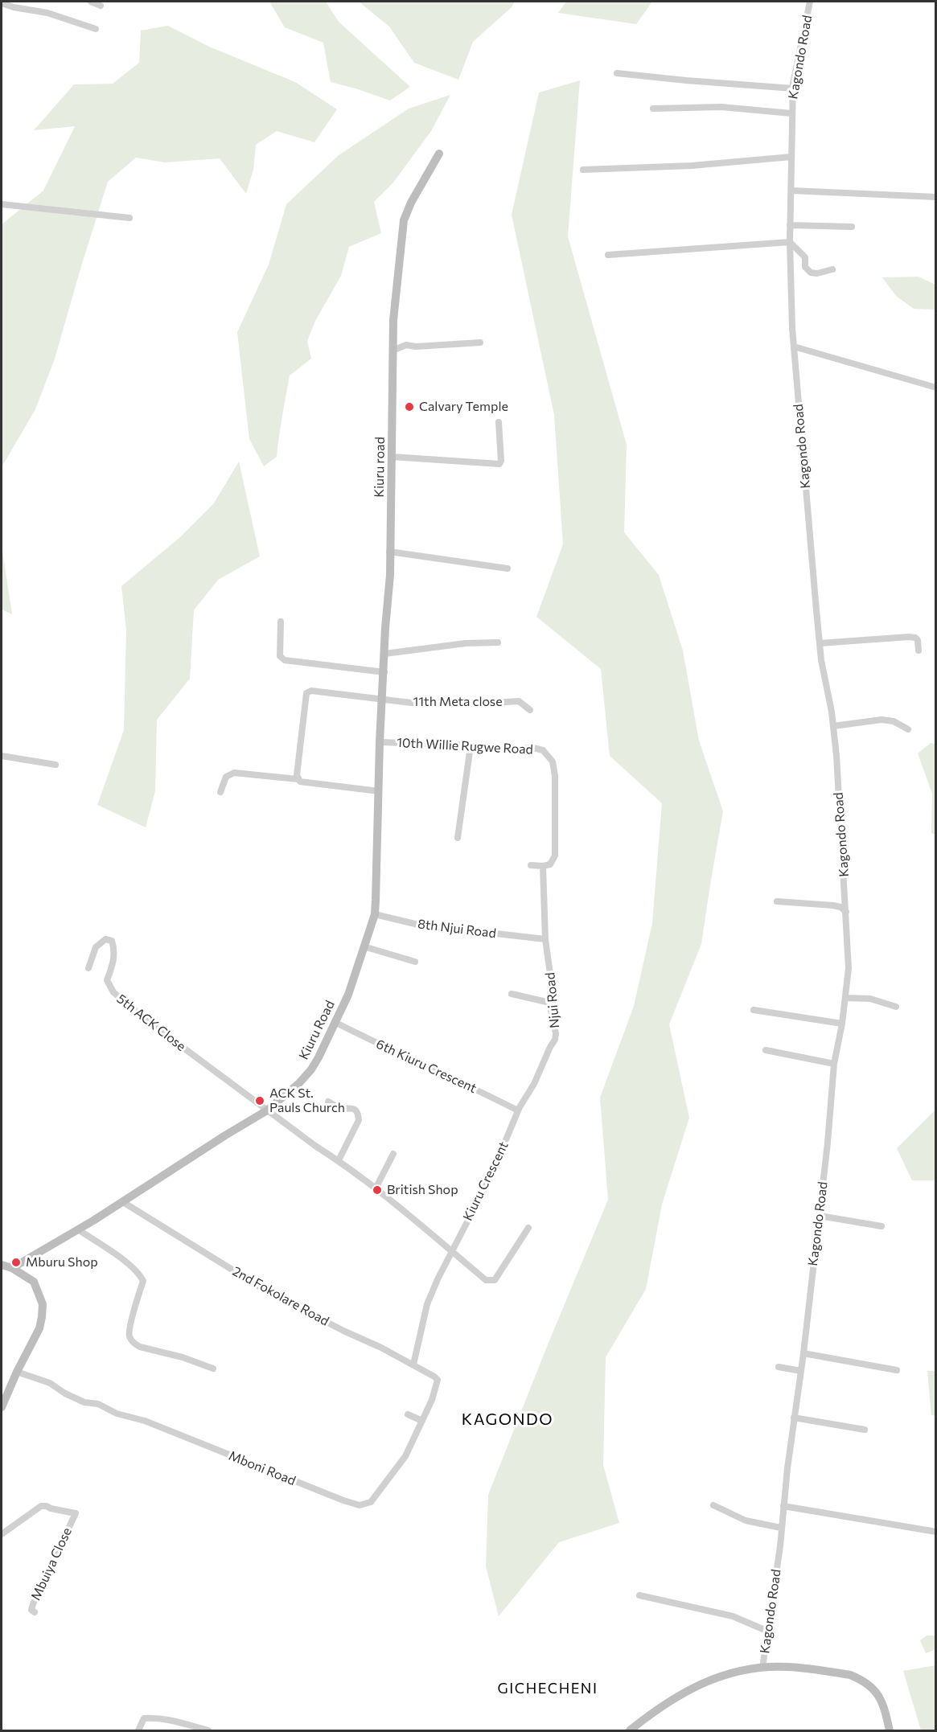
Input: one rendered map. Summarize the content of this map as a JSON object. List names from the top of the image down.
{
  "streets": {
    "street": [
      "Kagondo Road",
      "Kiuru road",
      "11th Meta close",
      "10th Willie Rugwe Road",
      "8th Njui Road",
      "Njui Road",
      "5th ACK Close",
      "Kiuru Road",
      "6th Kiuru Crescent",
      "Kiuru Crescent",
      "2nd Fokolare Road",
      "Mboni Road",
      "Mbuiya Close"
    ]
  },
  "crossings": [
    ["Kiuru road", "11th Meta close"],
    ["Kiuru road", "10th Willie Rugwe Road"],
    ["Kiuru road", "Kiuru Road"],
    ["10th Willie Rugwe Road", "Njui Road"],
    ["8th Njui Road", "Njui Road"],
    ["8th Njui Road", "Kiuru Road"],
    ["Njui Road", "6th Kiuru Crescent"],
    ["Njui Road", "Kiuru Crescent"],
    ["5th ACK Close", "Kiuru Road"],
    ["Kiuru Road", "6th Kiuru Crescent"],
    ["Kiuru Road", "2nd Fokolare Road"],
    ["6th Kiuru Crescent", "Kiuru Crescent"],
    ["Kiuru Crescent", "2nd Fokolare Road"],
    ["2nd Fokolare Road", "Mboni Road"]
  ],
  "districts": ["KAGONDO", "GICHECHENI"],
  "places": [
    "Calvary Temple",
    "ACK St. Pauls Church",
    "British Shop",
    "Mburu Shop"
  ]
}
